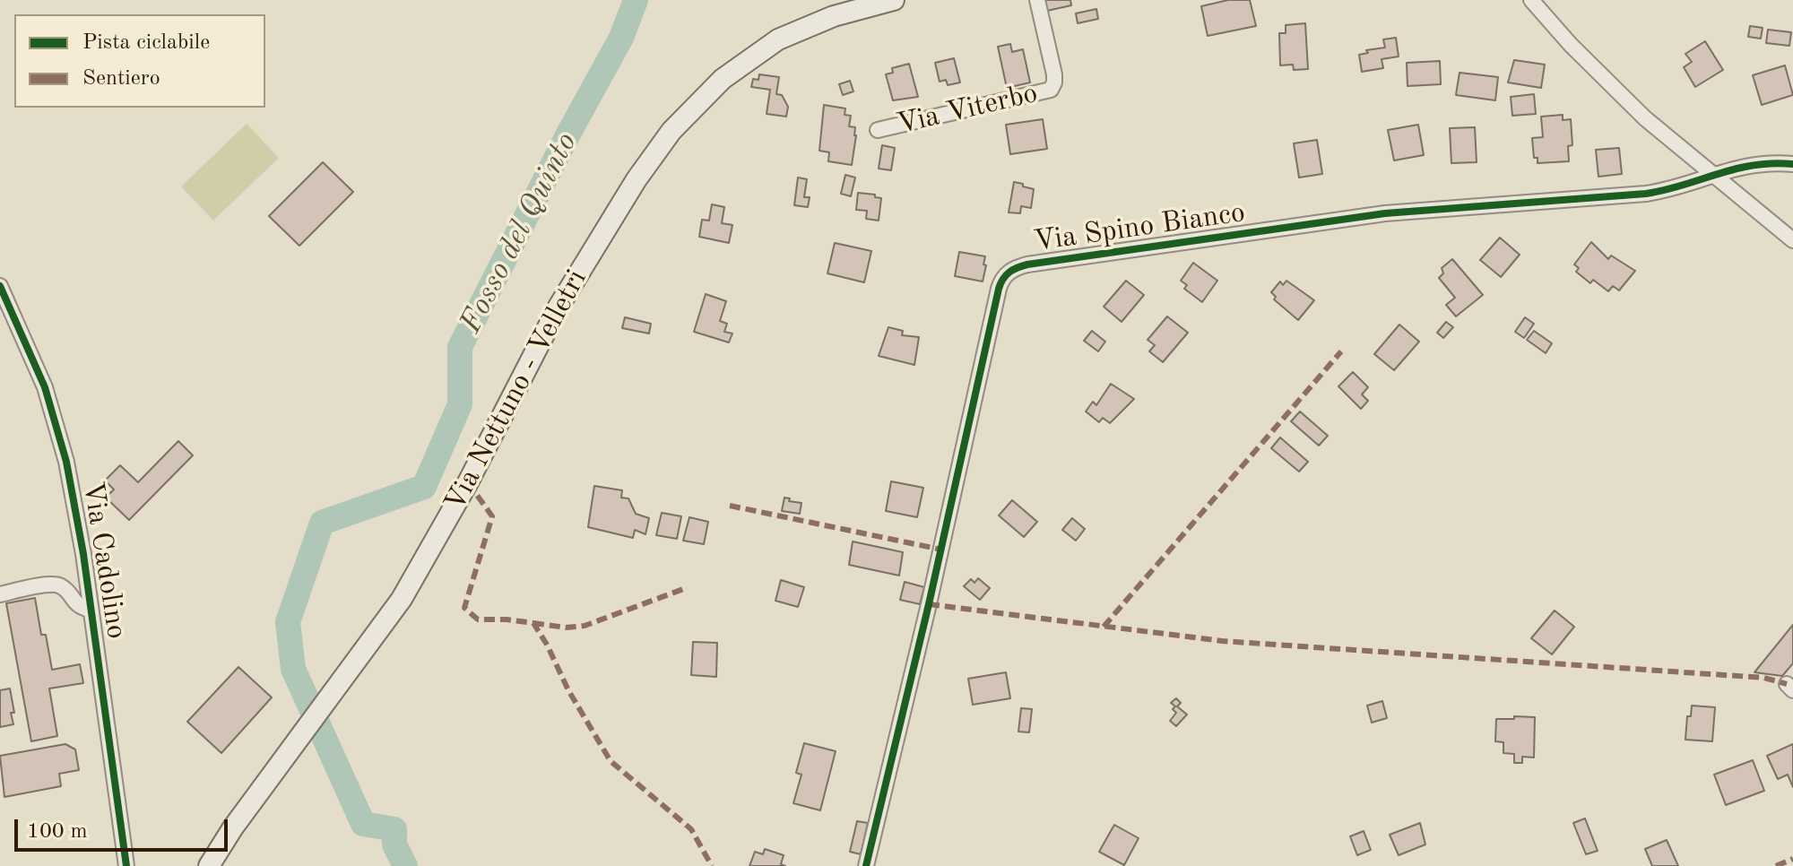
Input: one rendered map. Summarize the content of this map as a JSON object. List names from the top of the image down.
{
  "streets": {
    "main road": ["Via Nettuno - Velletri"],
    "street": ["Via Viterbo", "Via Spino Bianco", "Via Cadolino"]
  },
  "water": ["Fosso del Quinto"],
  "legend": ["Pista ciclabile", "Sentiero"],
  "scale_bar": "100 m"
}
